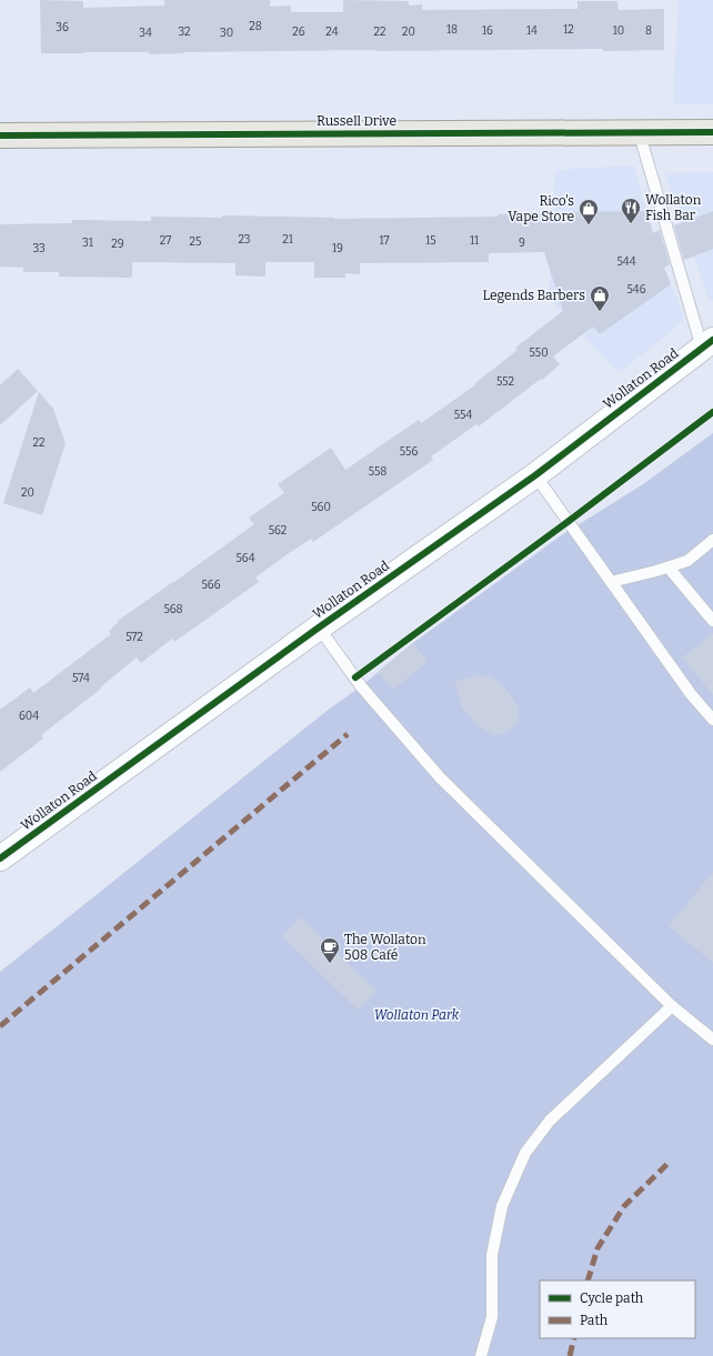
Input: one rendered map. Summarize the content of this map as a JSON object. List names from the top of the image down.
{
  "streets": {
    "main road": ["Russell Drive"],
    "street": ["Wollaton Road"]
  },
  "parks": ["Wollaton Park"],
  "places": {
    "restaurant": ["Wollaton Fish Bar"],
    "shop": ["Rico's Vape Store", "Legends Barbers"],
    "cafe": ["The Wollaton 508 Café"]
  },
  "house_numbers": [
    "28",
    "36",
    "18",
    "12",
    "16",
    "14",
    "10",
    "8",
    "32",
    "26",
    "24",
    "22",
    "20",
    "34",
    "30",
    "23",
    "21",
    "27",
    "17",
    "15",
    "11",
    "25",
    "31",
    "9",
    "29",
    "33",
    "19",
    "544",
    "546",
    "550",
    "552",
    "554",
    "22",
    "556",
    "558",
    "20",
    "560",
    "562",
    "564",
    "566",
    "568",
    "572",
    "574",
    "604"
  ],
  "legend": ["Cycle path", "Path"]
}
